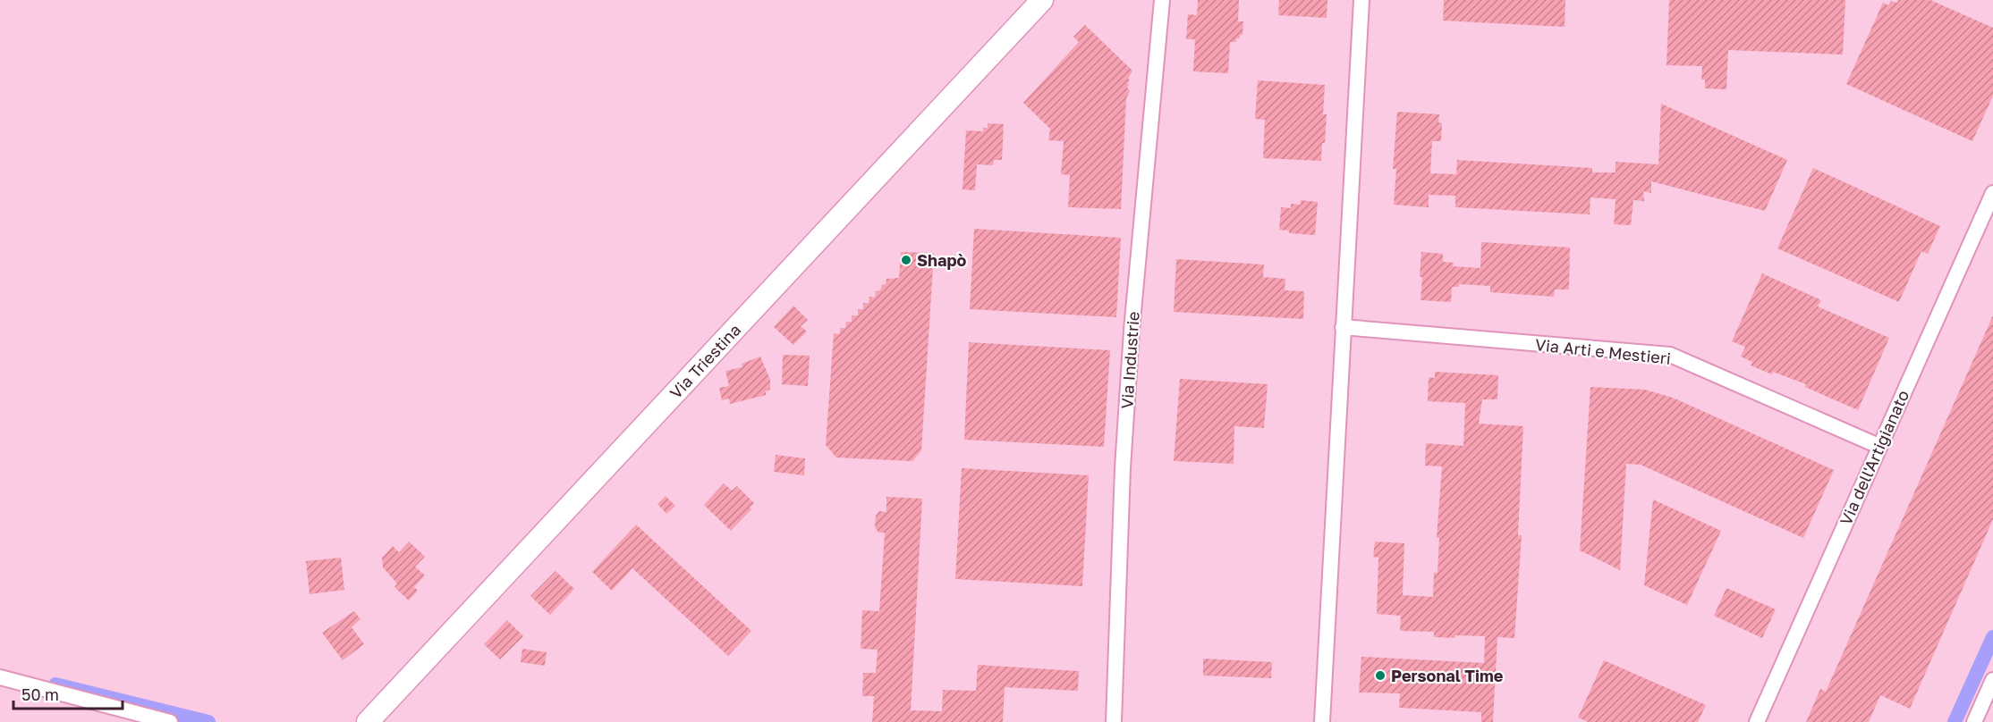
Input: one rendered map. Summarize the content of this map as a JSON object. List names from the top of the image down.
{
  "streets": {
    "main road": ["Via Triestina"],
    "street": ["Via Arti e Mestieri", "Via Industrie", "Via dell'Artigianato"]
  },
  "crossings": [
    ["Via Arti e Mestieri", "Via dell'Artigianato"]
  ],
  "places": ["Shapò", "Personal Time"],
  "scale_bar": "50 m"
}
